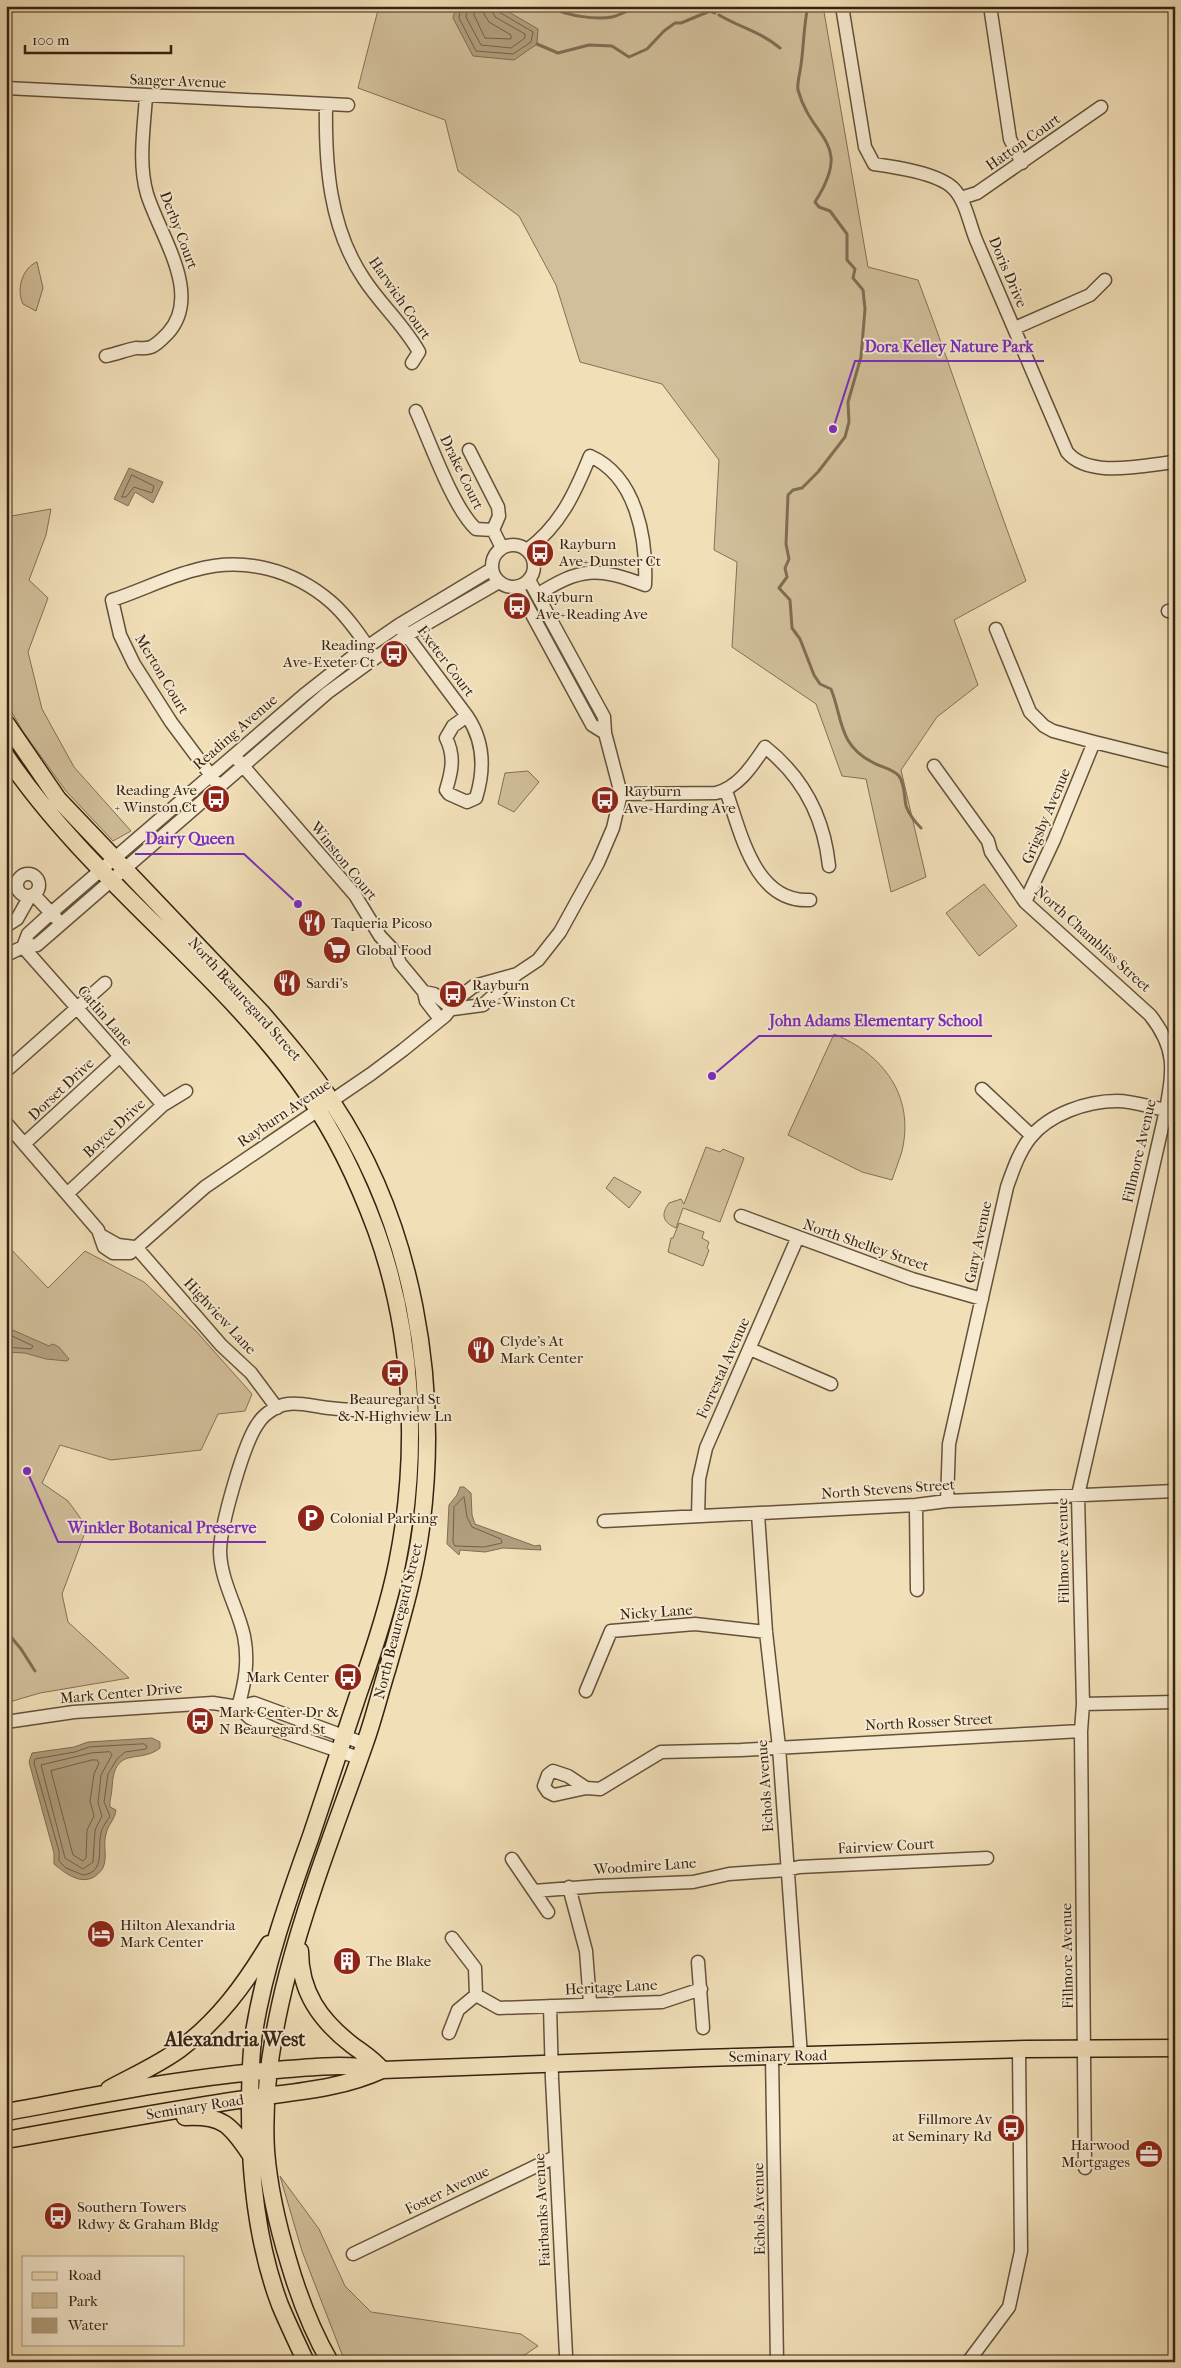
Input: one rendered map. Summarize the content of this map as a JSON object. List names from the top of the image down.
{
  "streets": {
    "main road": ["North Beauregard Street", "Seminary Road"],
    "street": [
      "Sanger Avenue",
      "Hatton Court",
      "Derby Court",
      "Doris Drive",
      "Harwich Court",
      "Drake Court",
      "Exeter Court",
      "Merton Court",
      "Reading Avenue",
      "Grigsby Avenue",
      "Winston Court",
      "North Chambliss Street",
      "Catlin Lane",
      "Dorset Drive",
      "Rayburn Avenue",
      "Boyce Drive",
      "Fillmore Avenue",
      "Gary Avenue",
      "North Shelley Street",
      "Highview Lane",
      "Forrestal Avenue",
      "North Stevens Street",
      "Nicky Lane",
      "Mark Center Drive",
      "North Rosser Street",
      "Echols Avenue",
      "Fairview Court",
      "Woodmire Lane",
      "Heritage Lane",
      "Foster Avenue",
      "Fairbanks Avenue"
    ]
  },
  "crossings": [
    ["Sanger Avenue", "Derby Court"],
    ["Sanger Avenue", "Harwich Court"],
    ["Hatton Court", "Doris Drive"],
    ["Exeter Court", "Reading Avenue"],
    ["Merton Court", "Reading Avenue"],
    ["Reading Avenue", "Winston Court"],
    ["Reading Avenue", "North Beauregard Street"],
    ["Reading Avenue", "Catlin Lane"],
    ["Grigsby Avenue", "North Chambliss Street"],
    ["Winston Court", "Rayburn Avenue"],
    ["North Chambliss Street", "Fillmore Avenue"],
    ["North Beauregard Street", "Rayburn Avenue"],
    ["North Beauregard Street", "Mark Center Drive"],
    ["North Beauregard Street", "Seminary Road"],
    ["Catlin Lane", "Dorset Drive"],
    ["Catlin Lane", "Boyce Drive"],
    ["Rayburn Avenue", "Highview Lane"],
    ["Fillmore Avenue", "Gary Avenue"],
    ["Fillmore Avenue", "North Stevens Street"],
    ["Fillmore Avenue", "North Rosser Street"],
    ["Fillmore Avenue", "Seminary Road"],
    ["Gary Avenue", "North Shelley Street"],
    ["Gary Avenue", "North Stevens Street"],
    ["North Shelley Street", "Forrestal Avenue"],
    ["Forrestal Avenue", "North Stevens Street"],
    ["North Stevens Street", "Echols Avenue"],
    ["Nicky Lane", "Echols Avenue"],
    ["North Rosser Street", "Echols Avenue"],
    ["Echols Avenue", "Fairview Court"],
    ["Echols Avenue", "Woodmire Lane"],
    ["Echols Avenue", "Seminary Road"],
    ["Fairview Court", "Woodmire Lane"],
    ["Heritage Lane", "Seminary Road"],
    ["Heritage Lane", "Fairbanks Avenue"],
    ["Seminary Road", "Fairbanks Avenue"],
    ["Foster Avenue", "Fairbanks Avenue"]
  ],
  "districts": ["Alexandria West"],
  "places": {
    "other": [
      "Dora Kelley Nature Park",
      "Dairy Queen",
      "John Adams Elementary School",
      "Winkler Botanical Preserve"
    ],
    "bus stop": [
      "Rayburn Ave+Dunster Ct",
      "Rayburn Ave+Reading Ave",
      "Reading Ave+Exeter Ct",
      "Reading Ave + Winston Ct",
      "Rayburn Ave+Harding Ave",
      "Rayburn Ave+Winston Ct",
      "Beauregard St & N Highview Ln",
      "Mark Center",
      "Mark Center Dr & N Beauregard St",
      "Fillmore Av at Seminary Rd",
      "Southern Towers Rdwy & Graham Bldg"
    ],
    "restaurant": ["Taqueria Picoso", "Sardi's", "Clyde's At Mark Center"],
    "supermarket": ["Global Food"],
    "parking": ["Colonial Parking"],
    "hotel": ["Hilton Alexandria Mark Center"],
    "building": ["The Blake"],
    "office": ["Harwood Mortgages"]
  },
  "legend": ["Road", "Park", "Water"],
  "scale_bar": "100 m"
}
